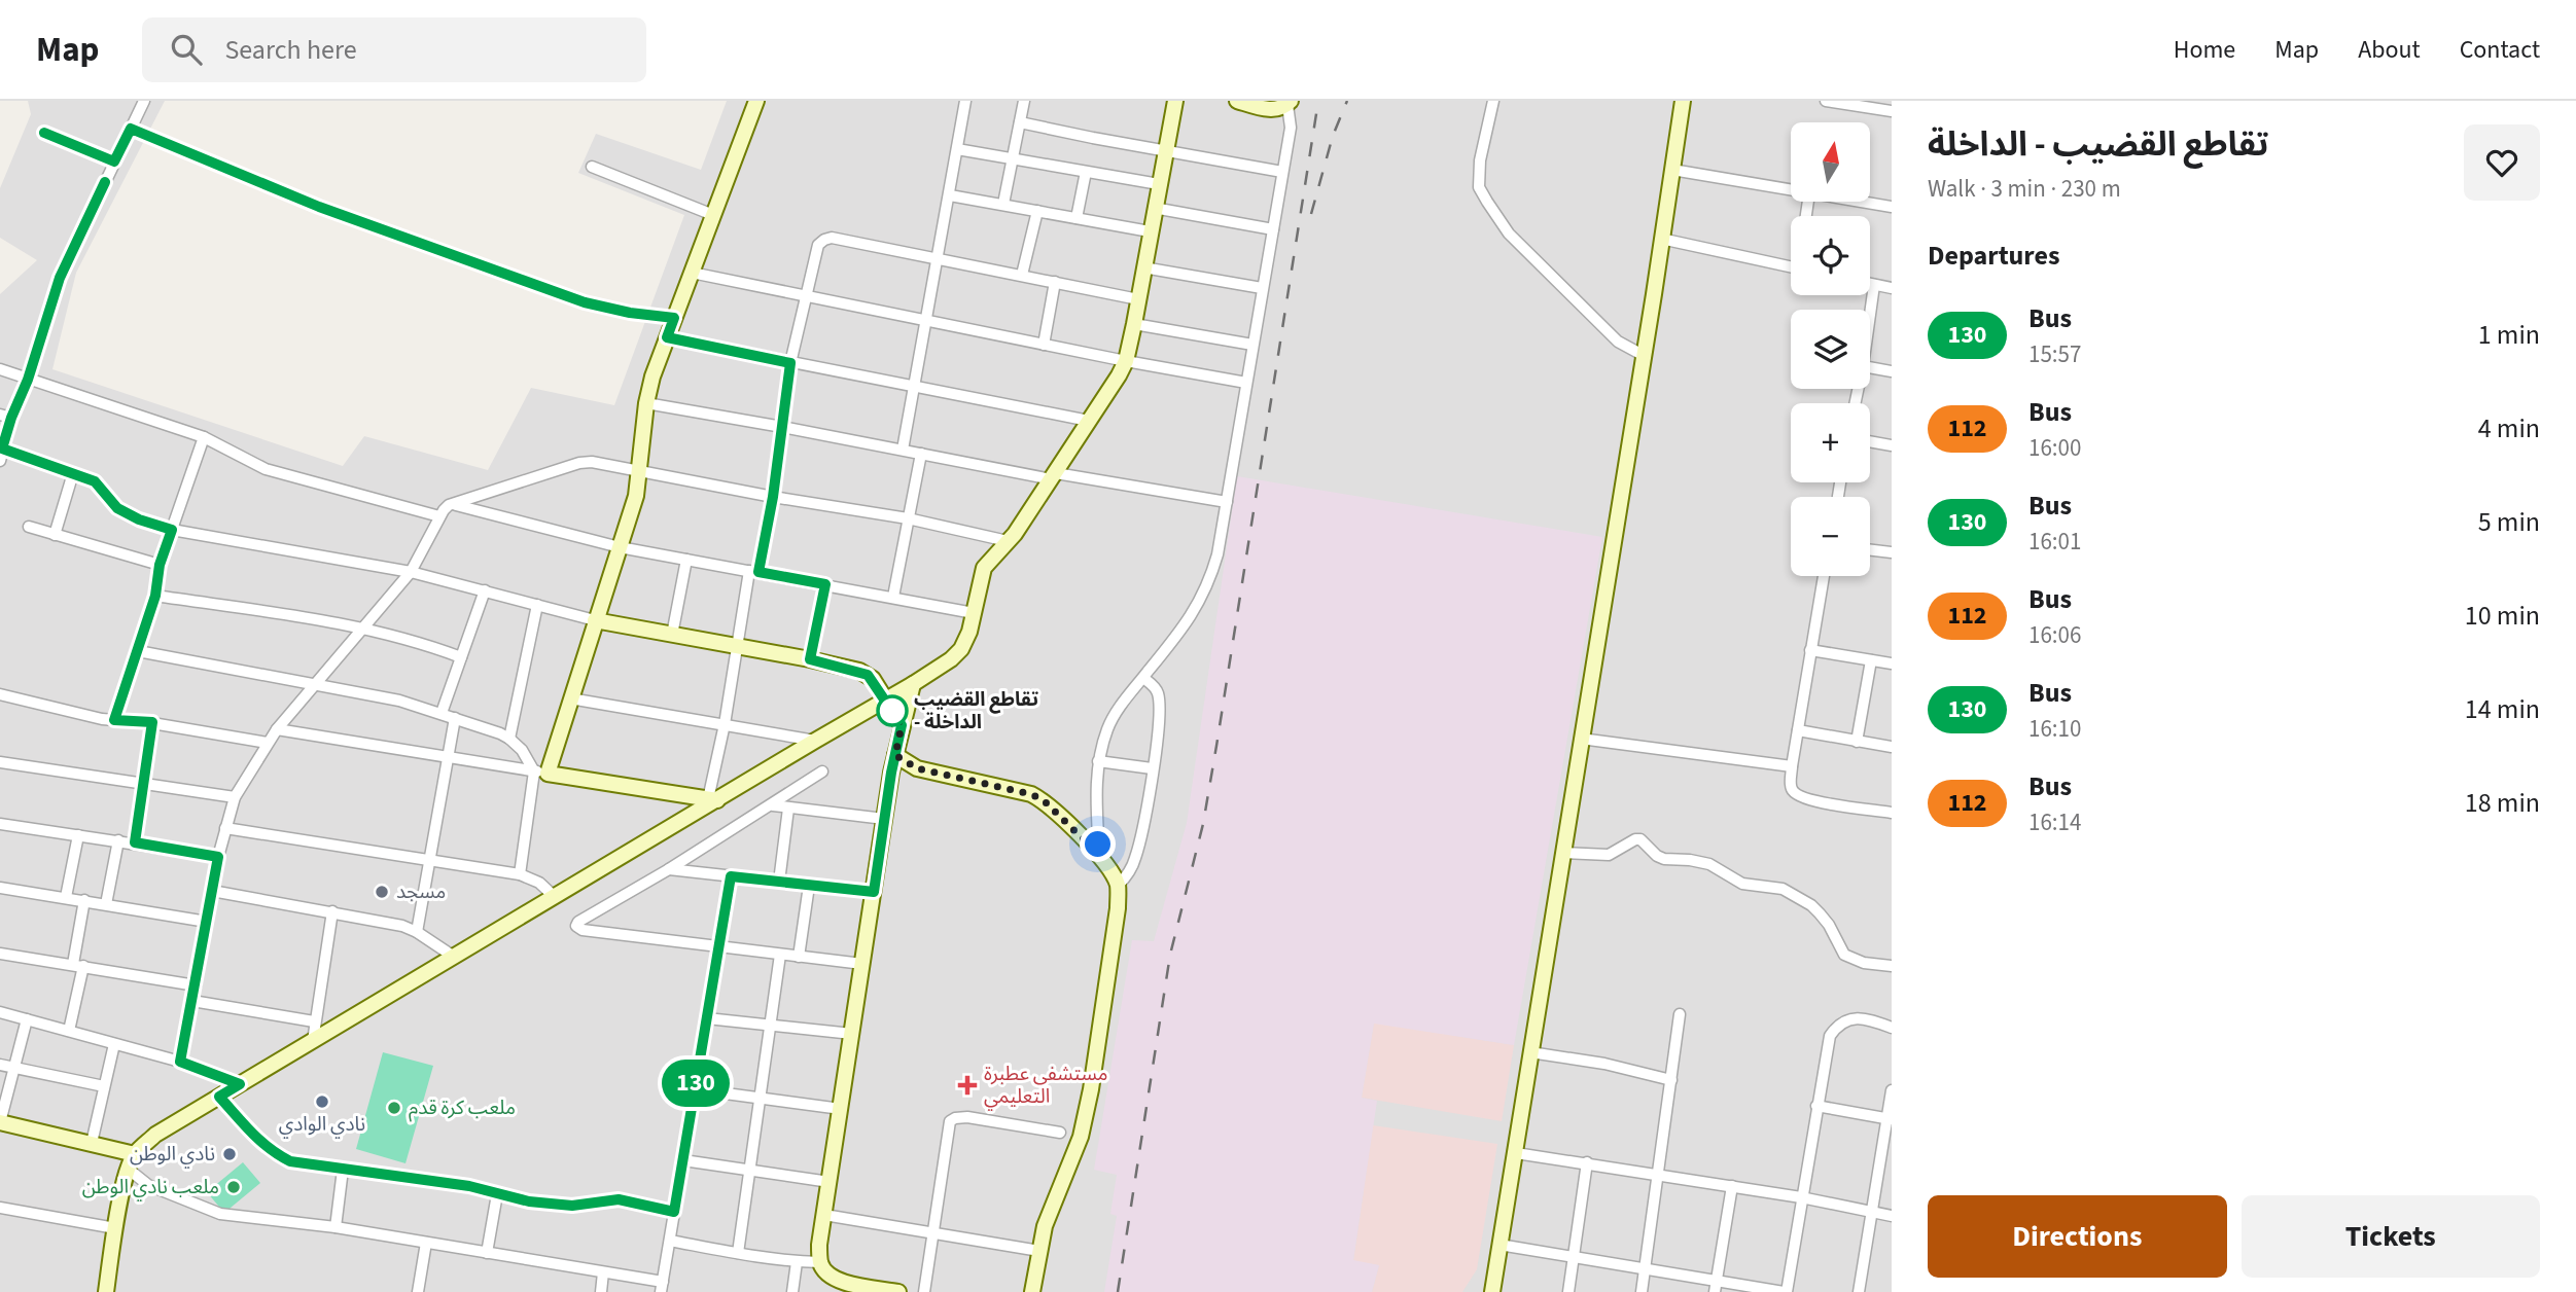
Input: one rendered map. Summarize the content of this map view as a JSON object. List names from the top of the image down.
{
  "places": {
    "other": [
      "تقاطع القضيب - الداخلة",
      "مسجد",
      "نادي الوادي",
      "ملعب كرة قدم",
      "نادي الوطن",
      "ملعب نادي الوطن"
    ],
    "health": ["مستشفى عطبرة التعليمي"]
  },
  "lines": ["bus line 130"],
  "north": "top",
  "page": {
    "header": "Map",
    "search": "Search here",
    "nav": [
      "Home",
      "Map",
      "About",
      "Contact"
    ],
    "on_map": "130",
    "heading": [
      ["تقاطع القضيب - الداخلة", "Walk · 3 min · 230 m"],
      "Departures"
    ],
    "map_buttons": ["+", "−"],
    "list": [
      {
        "mark": "130",
        "name": "Bus",
        "note": "15:57",
        "value": "1 min"
      },
      {
        "mark": "112",
        "name": "Bus",
        "note": "16:00",
        "value": "4 min"
      },
      {
        "mark": "130",
        "name": "Bus",
        "note": "16:01",
        "value": "5 min"
      },
      {
        "mark": "112",
        "name": "Bus",
        "note": "16:06",
        "value": "10 min"
      },
      {
        "mark": "130",
        "name": "Bus",
        "note": "16:10",
        "value": "14 min"
      },
      {
        "mark": "112",
        "name": "Bus",
        "note": "16:14",
        "value": "18 min"
      }
    ],
    "buttons": ["Directions", "Tickets"]
  }
}
